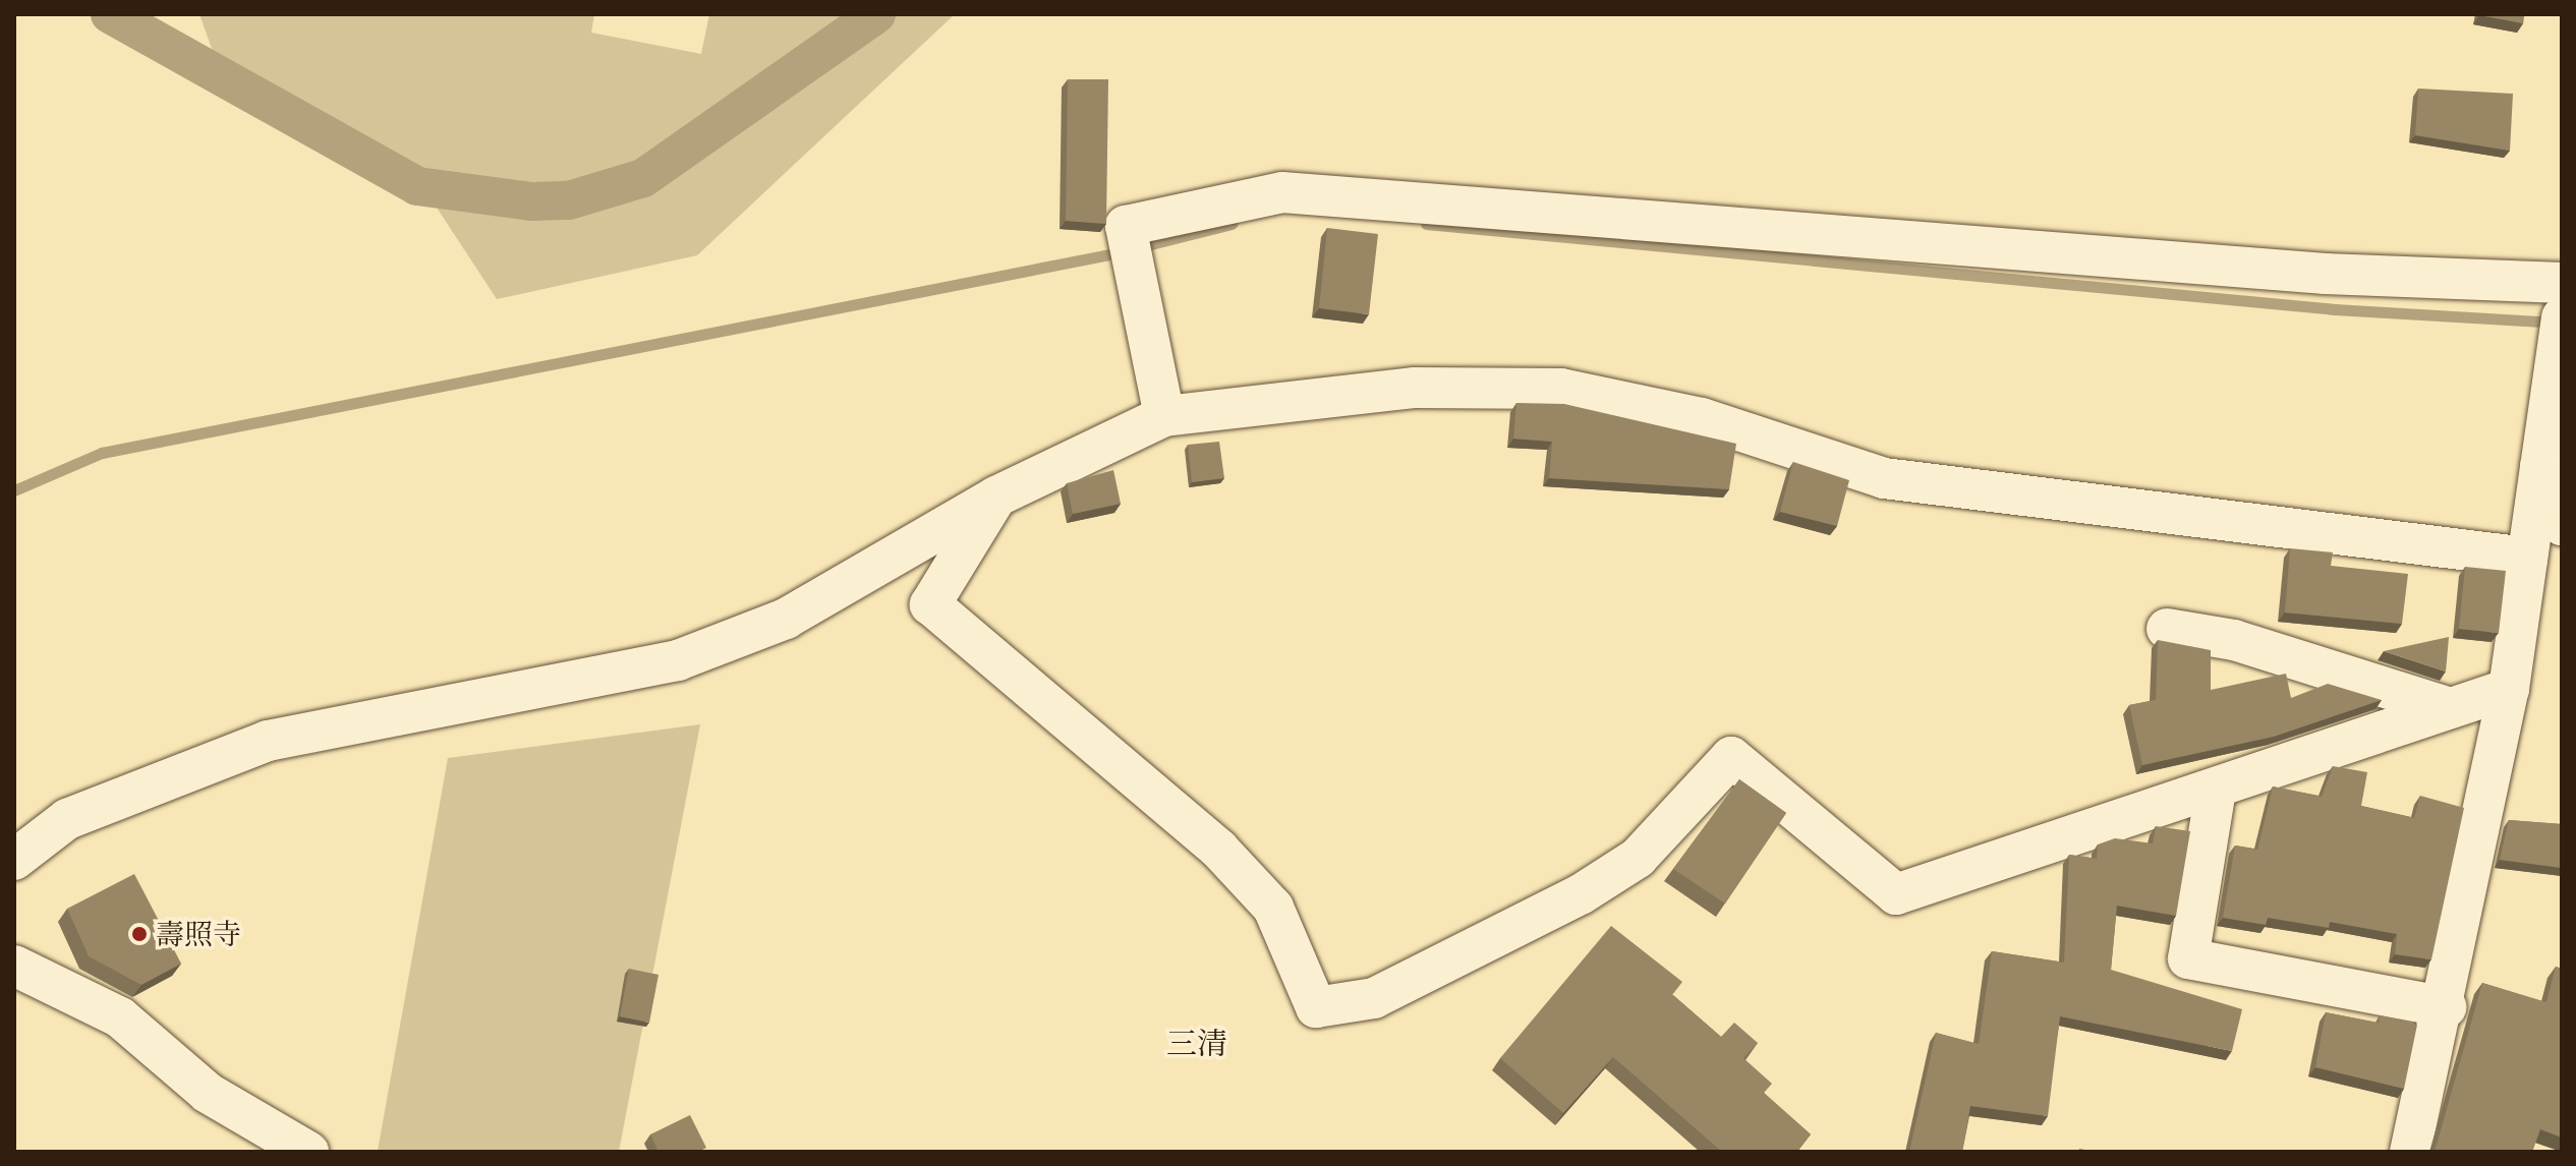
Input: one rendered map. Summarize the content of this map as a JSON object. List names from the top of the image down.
{
  "districts": ["三清"],
  "places": ["壽照寺"]
}
